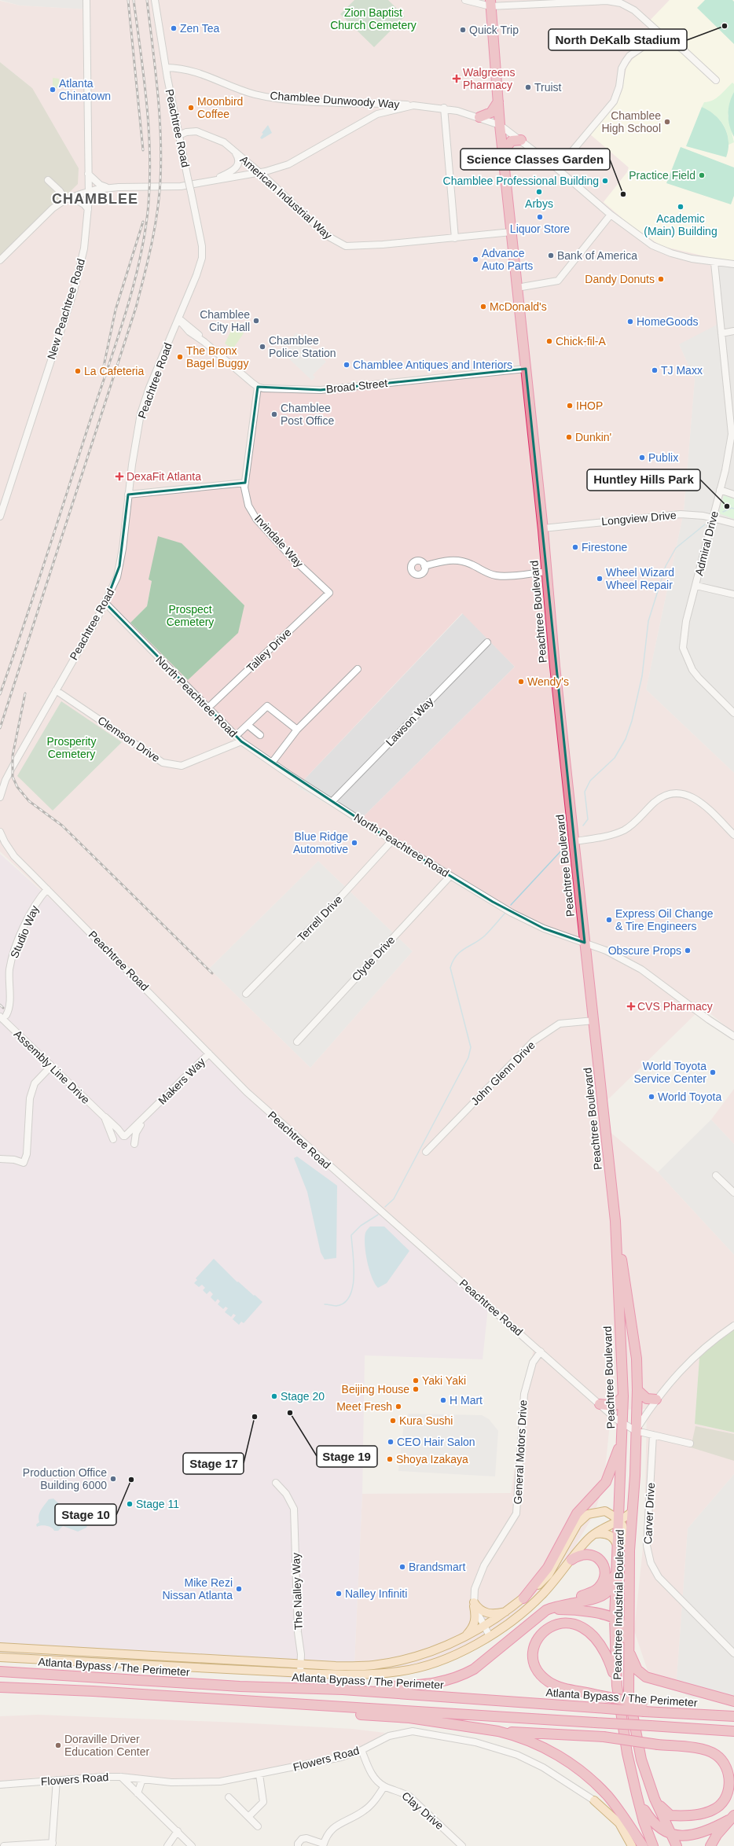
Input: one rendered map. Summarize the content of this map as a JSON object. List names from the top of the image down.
{
  "streets": {
    "highway": ["Peachtree Boulevard", "Peachtree Industrial Boulevard", "Atlanta Bypass / The Perimeter"],
    "main road": ["Flowers Road"],
    "street": [
      "Chamblee Dunwoody Way",
      "Peachtree Road",
      "American Industrial Way",
      "New Peachtree Road",
      "Broad Street",
      "Longview Drive",
      "Irvindale Way",
      "Admiral Drive",
      "Talley Drive",
      "North Peachtree Road",
      "Lawson Way",
      "Clemson Drive",
      "Terrell Drive",
      "Studio Way",
      "Clyde Drive",
      "Assembly Line Drive",
      "John Glenn Drive",
      "Makers Way",
      "General Motors Drive",
      "Carver Drive",
      "The Nalley Way",
      "Clay Drive"
    ]
  },
  "crossings": [
    ["Chamblee Dunwoody Way", "Peachtree Road"],
    ["Chamblee Dunwoody Way", "Admiral Drive"],
    ["Chamblee Dunwoody Way", "Peachtree Boulevard"],
    ["Peachtree Road", "American Industrial Way"],
    ["Peachtree Road", "Peachtree Boulevard"],
    ["Peachtree Road", "North Peachtree Road"],
    ["Peachtree Road", "Clemson Drive"],
    ["Peachtree Road", "Studio Way"],
    ["Peachtree Road", "Makers Way"],
    ["Peachtree Road", "General Motors Drive"],
    ["Peachtree Road", "Carver Drive"],
    ["Peachtree Road", "Peachtree Industrial Boulevard"],
    ["American Industrial Way", "Peachtree Boulevard"],
    ["Broad Street", "Irvindale Way"],
    ["Broad Street", "Peachtree Boulevard"],
    ["Longview Drive", "Admiral Drive"],
    ["Longview Drive", "Peachtree Boulevard"],
    ["Irvindale Way", "Talley Drive"],
    ["Peachtree Boulevard", "North Peachtree Road"],
    ["Peachtree Boulevard", "John Glenn Drive"],
    ["Peachtree Boulevard", "Peachtree Industrial Boulevard"],
    ["Talley Drive", "North Peachtree Road"],
    ["North Peachtree Road", "Lawson Way"],
    ["North Peachtree Road", "Clemson Drive"],
    ["North Peachtree Road", "Terrell Drive"],
    ["North Peachtree Road", "Clyde Drive"],
    ["Studio Way", "Assembly Line Drive"],
    ["Assembly Line Drive", "Makers Way"],
    ["Flowers Road", "Clay Drive"]
  ],
  "districts": ["CHAMBLEE"],
  "parks": ["Zion Baptist Church Cemetery", "Prospect Cemetery", "Prosperity Cemetery"],
  "places": {
    "other": [
      "North DeKalb Stadium",
      "Zen Tea",
      "Quick Trip",
      "Truist",
      "Atlanta Chinatown",
      "Moonbird Coffee",
      "Chamblee High School",
      "Practice Field",
      "Chamblee Professional Building",
      "Arbys",
      "Science Classes Garden",
      "Academic (Main) Building",
      "Liquor Store",
      "Bank of America",
      "Advance Auto Parts",
      "Dandy Donuts",
      "McDonald's",
      "Chamblee City Hall",
      "HomeGoods",
      "Chick-fil-A",
      "Chamblee Police Station",
      "The Bronx Bagel Buggy",
      "Chamblee Antiques and Interiors",
      "TJ Maxx",
      "La Cafeteria",
      "IHOP",
      "Chamblee Post Office",
      "Dunkin'",
      "Publix",
      "Huntley Hills Park",
      "Firestone",
      "Wheel Wizard Wheel Repair",
      "Wendy's",
      "Blue Ridge Automotive",
      "Express Oil Change & Tire Engineers",
      "Obscure Props",
      "World Toyota Service Center",
      "World Toyota",
      "Yaki Yaki",
      "Beijing House",
      "Stage 20",
      "H Mart",
      "Meet Fresh",
      "Stage 19",
      "Stage 17",
      "Kura Sushi",
      "CEO Hair Salon",
      "Shoya Izakaya",
      "Production Office Building 6000",
      "Stage 10",
      "Stage 11",
      "Brandsmart",
      "Mike Rezi Nissan Atlanta",
      "Nalley Infiniti",
      "Doraville Driver Education Center"
    ],
    "health": ["Walgreens Pharmacy", "DexaFit Atlanta", "CVS Pharmacy"]
  }
}
